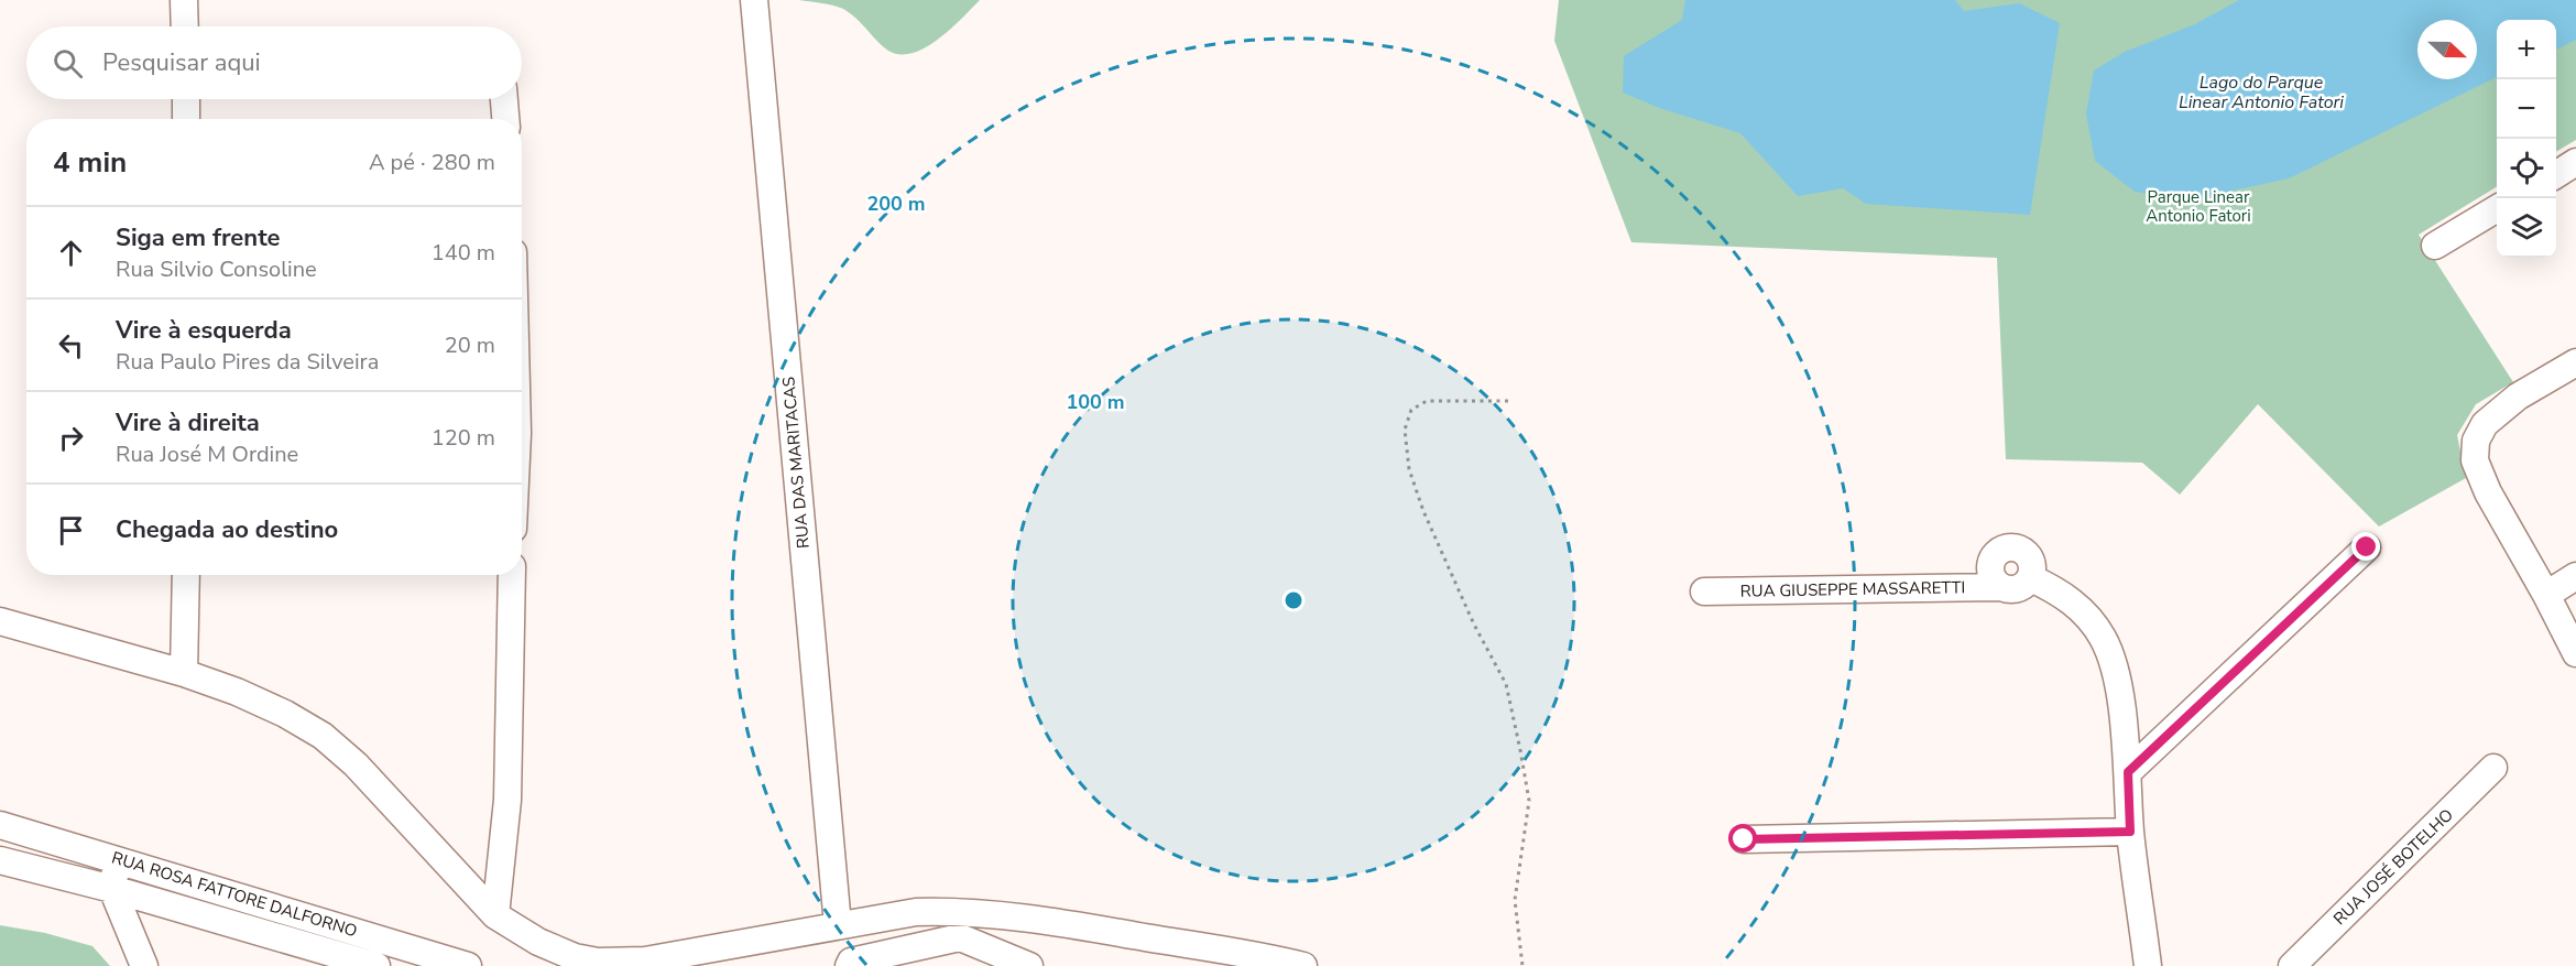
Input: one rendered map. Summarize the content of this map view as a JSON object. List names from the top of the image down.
{
  "streets": {
    "street": [
      "RUA DAS MARITACAS",
      "RUA GIUSEPPE MASSARETTI",
      "RUA JOSÉ BOTELHO",
      "RUA ROSA FATTORE DALFORNO"
    ]
  },
  "water": ["Lago do Parque Linear Antonio Fatori"],
  "parks": ["Parque Linear Antonio Fatori"],
  "north": "right",
  "page": {
    "map_buttons": ["+", "−"],
    "search": "Pesquisar aqui",
    "heading": ["4 min", "A pé · 280 m"],
    "list": [
      ["Siga em frente", "Rua Silvio Consoline", "140 m"],
      ["Vire à esquerda", "Rua Paulo Pires da Silveira", "20 m"],
      ["Vire à direita", "Rua José M Ordine", "120 m"],
      "Chegada ao destino"
    ]
  },
  "rings": ["200 m", "100 m"]
}
